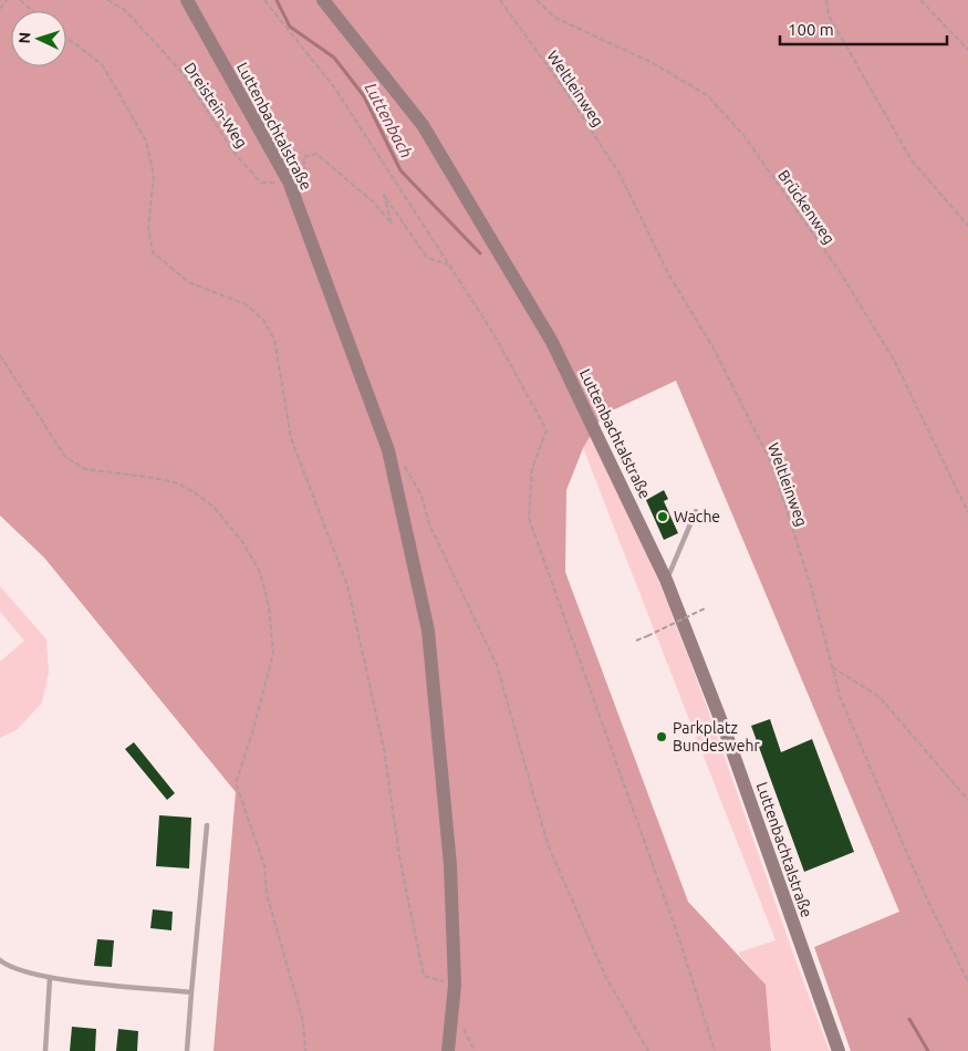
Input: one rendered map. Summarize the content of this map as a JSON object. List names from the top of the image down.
{
  "streets": {
    "street": ["Luttenbachtalstraße"],
    "path": ["Weltleinweg", "Dreistein-Weg", "Brückenweg"]
  },
  "crossings": [
    ["Dreistein-Weg", "Luttenbachtalstraße"]
  ],
  "water": ["Luttenbach"],
  "places": ["Wache", "Parkplatz Bundeswehr"],
  "scale_bar": "100 m",
  "north": "left"
}
